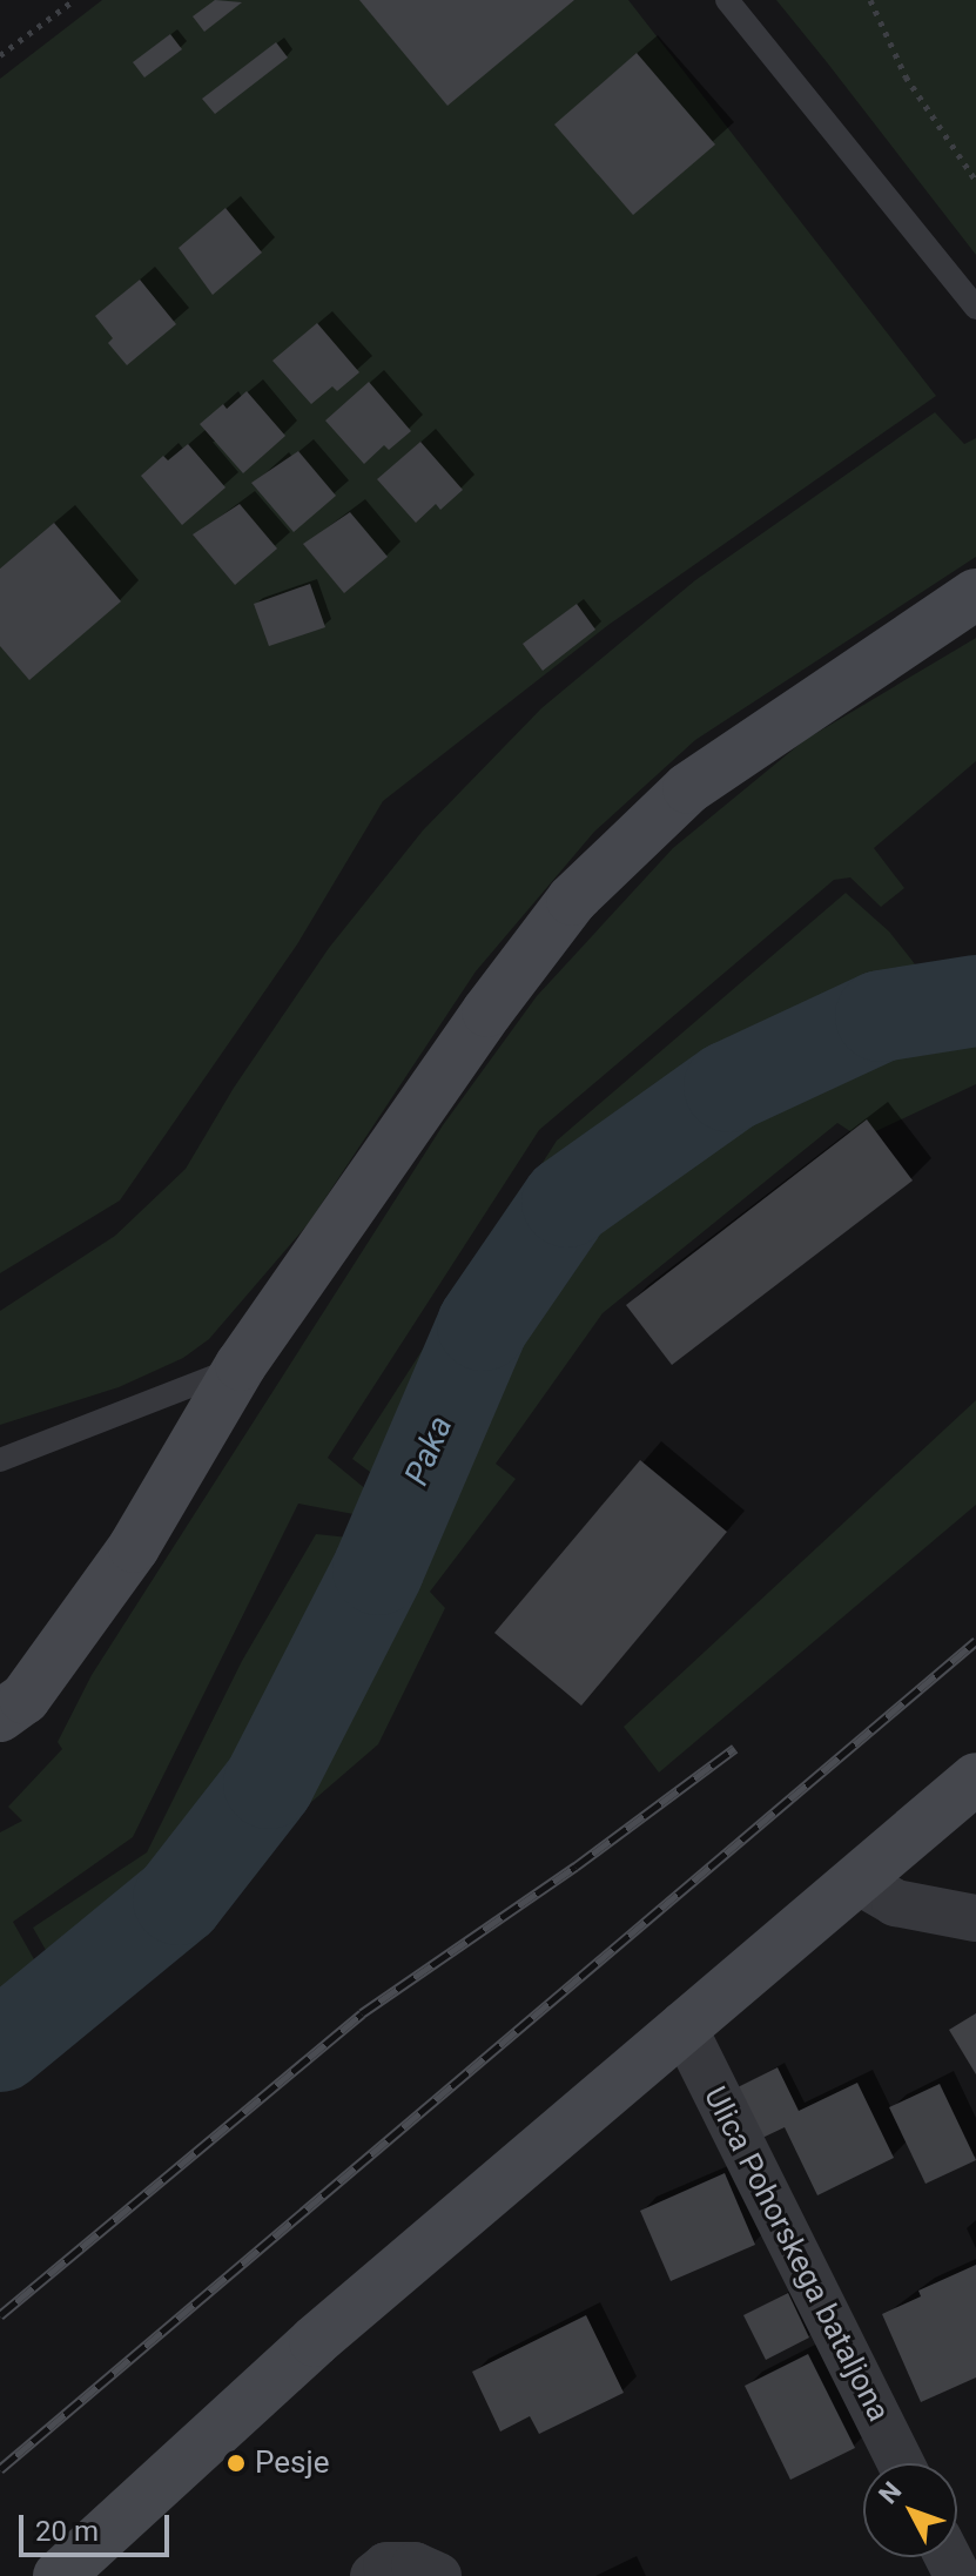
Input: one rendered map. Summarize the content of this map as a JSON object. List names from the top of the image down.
{
  "streets": {
    "street": ["Ulica Pohorskega bataljona"]
  },
  "water": ["Paka"],
  "places": ["Pesje"],
  "scale_bar": "20 m",
  "north": "top left"
}
